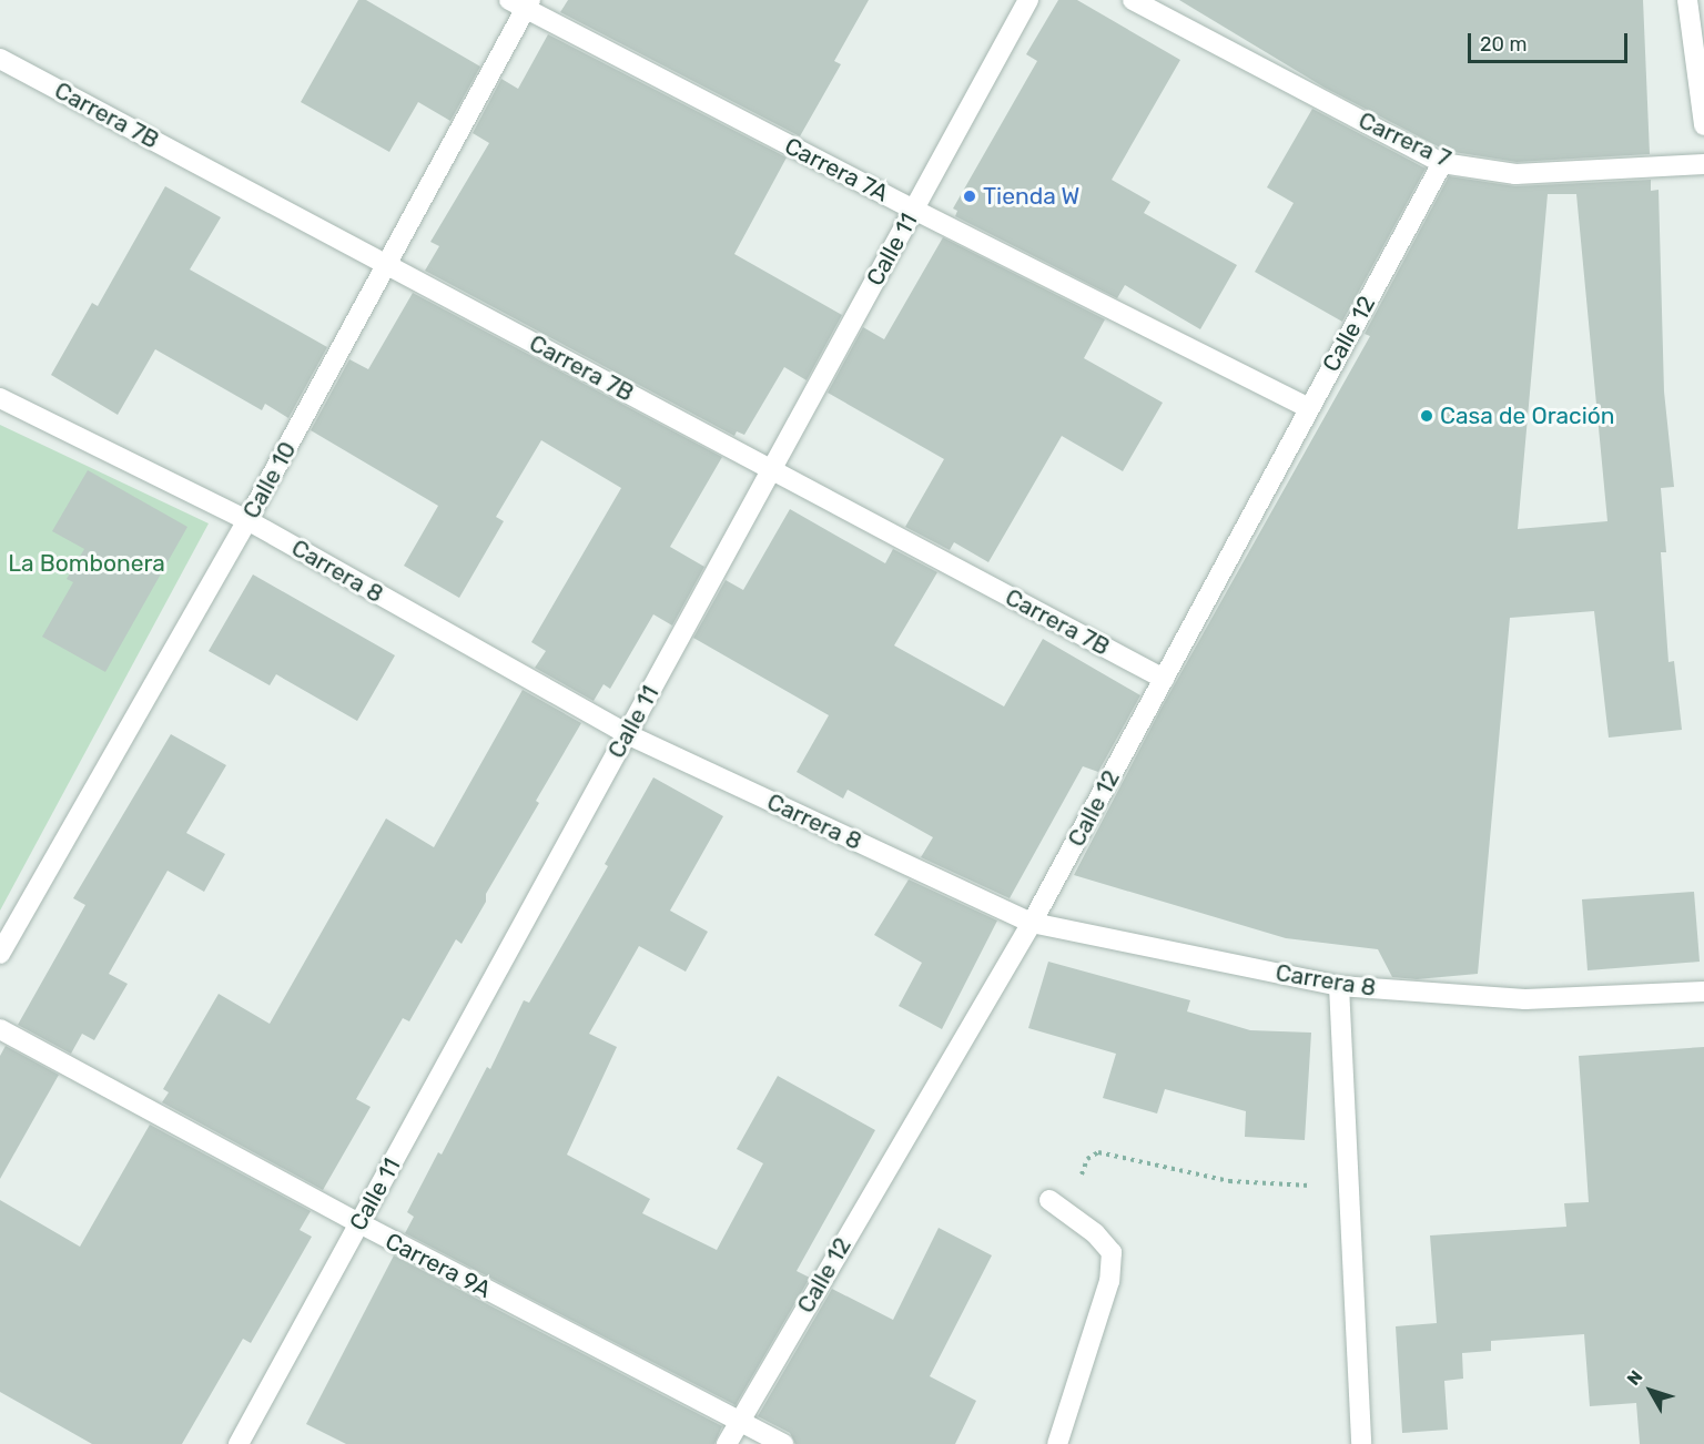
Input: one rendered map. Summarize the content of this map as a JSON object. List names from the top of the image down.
{
  "streets": {
    "street": [
      "Carrera 7B",
      "Carrera 7",
      "Carrera 7A",
      "Calle 11",
      "Calle 12",
      "Calle 10",
      "Carrera 8",
      "Carrera 9A"
    ]
  },
  "crossings": [
    ["Carrera 7B", "Calle 11"],
    ["Carrera 7B", "Calle 12"],
    ["Carrera 7B", "Calle 10"],
    ["Carrera 7", "Calle 12"],
    ["Carrera 7A", "Calle 11"],
    ["Carrera 7A", "Calle 12"],
    ["Carrera 7A", "Calle 10"],
    ["Calle 11", "Carrera 8"],
    ["Calle 11", "Carrera 9A"],
    ["Calle 12", "Carrera 8"],
    ["Calle 12", "Carrera 9A"],
    ["Calle 10", "Carrera 8"]
  ],
  "parks": ["La Bombonera"],
  "places": ["Tienda W", "Casa de Oración"],
  "scale_bar": "20 m",
  "north": "top left"
}
